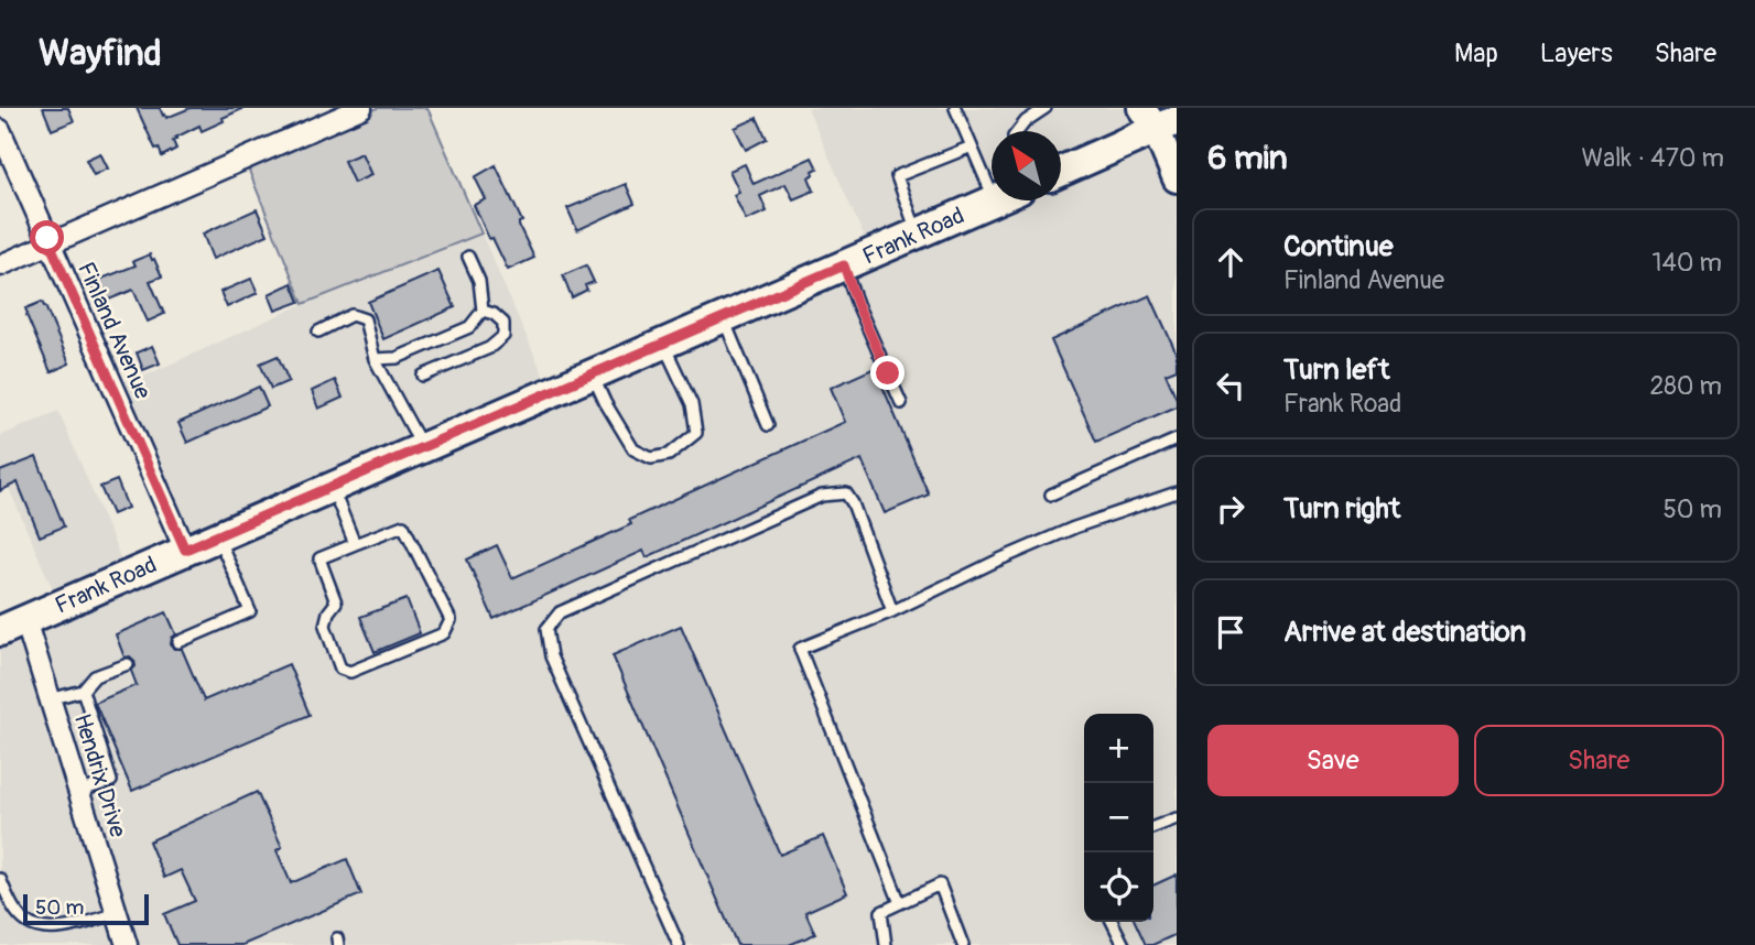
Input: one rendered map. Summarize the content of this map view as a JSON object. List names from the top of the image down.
{
  "streets": {
    "main road": ["Frank Road"],
    "street": ["Finland Avenue", "Hendrix Drive"]
  },
  "crossings": [
    ["Frank Road", "Finland Avenue"],
    ["Frank Road", "Hendrix Drive"]
  ],
  "scale_bar": "50 m",
  "north": "top left",
  "page": {
    "header": "Wayfind",
    "nav": ["Map", "Layers", "Share"],
    "heading": ["6 min", "Walk · 470 m"],
    "list": [
      ["Continue", "Finland Avenue", "140 m"],
      ["Turn left", "Frank Road", "280 m"],
      ["Turn right", "50 m"],
      "Arrive at destination"
    ],
    "buttons": ["Save", "Share"],
    "map_buttons": ["+", "−"],
    "scale": "50 m"
  }
}
